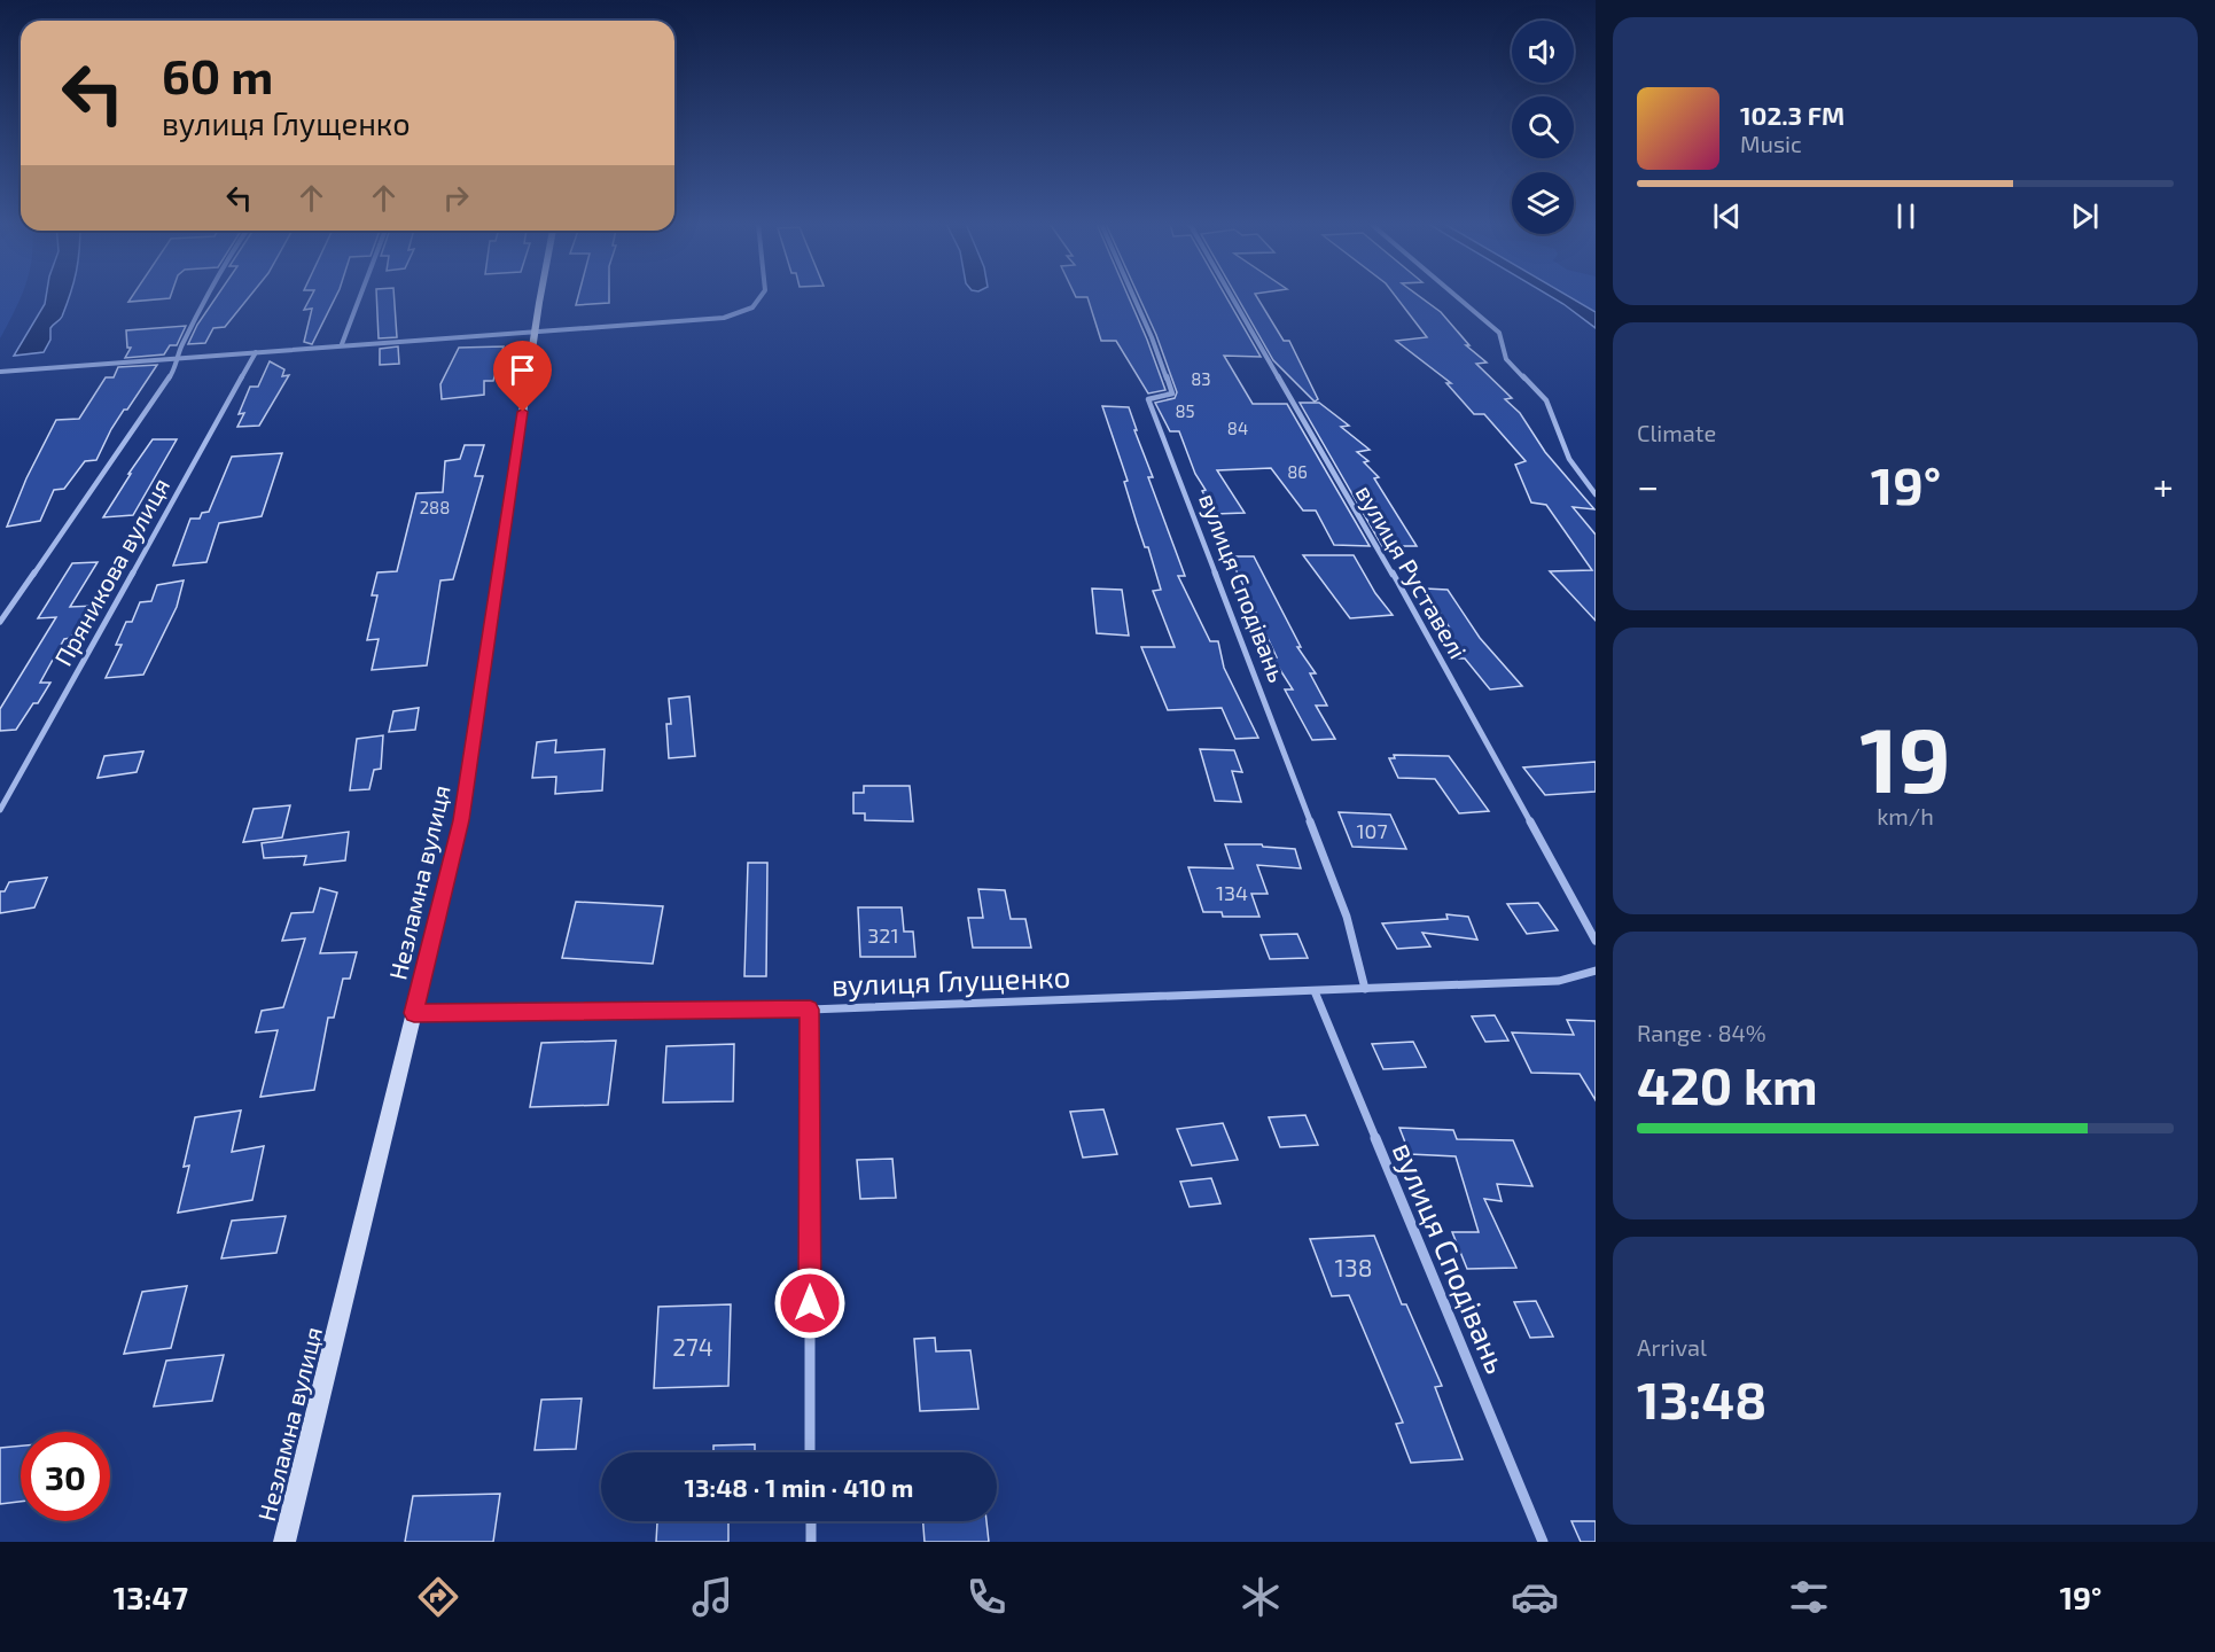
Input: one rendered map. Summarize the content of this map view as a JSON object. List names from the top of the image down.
{
  "streets": {
    "street": [
      "Пряникова вулиця",
      "вулиця Руставелі",
      "вулиця Сподівань",
      "Незламна вулиця",
      "вулиця Глущенко"
    ]
  },
  "crossings": [
    ["вулиця Сподівань", "вулиця Глущенко"],
    ["Незламна вулиця", "вулиця Глущенко"]
  ],
  "house_numbers": [
    "83",
    "85",
    "84",
    "86",
    "288",
    "107",
    "134",
    "321",
    "138",
    "274"
  ],
  "page": {
    "turn": ["60 m", "вулиця Глущенко"],
    "song": ["102.3 FM", "Music"],
    "tile": [
      "Climate",
      ["19", "km/h"],
      ["Range · 84%", "420 km"],
      ["Arrival", "13:48"]
    ],
    "heat": ["−", "19°", "+"],
    "limit": "30",
    "trip": "13:48 · 1 min · 410 m",
    "tabs": ["13:47", "19°"]
  }
}
